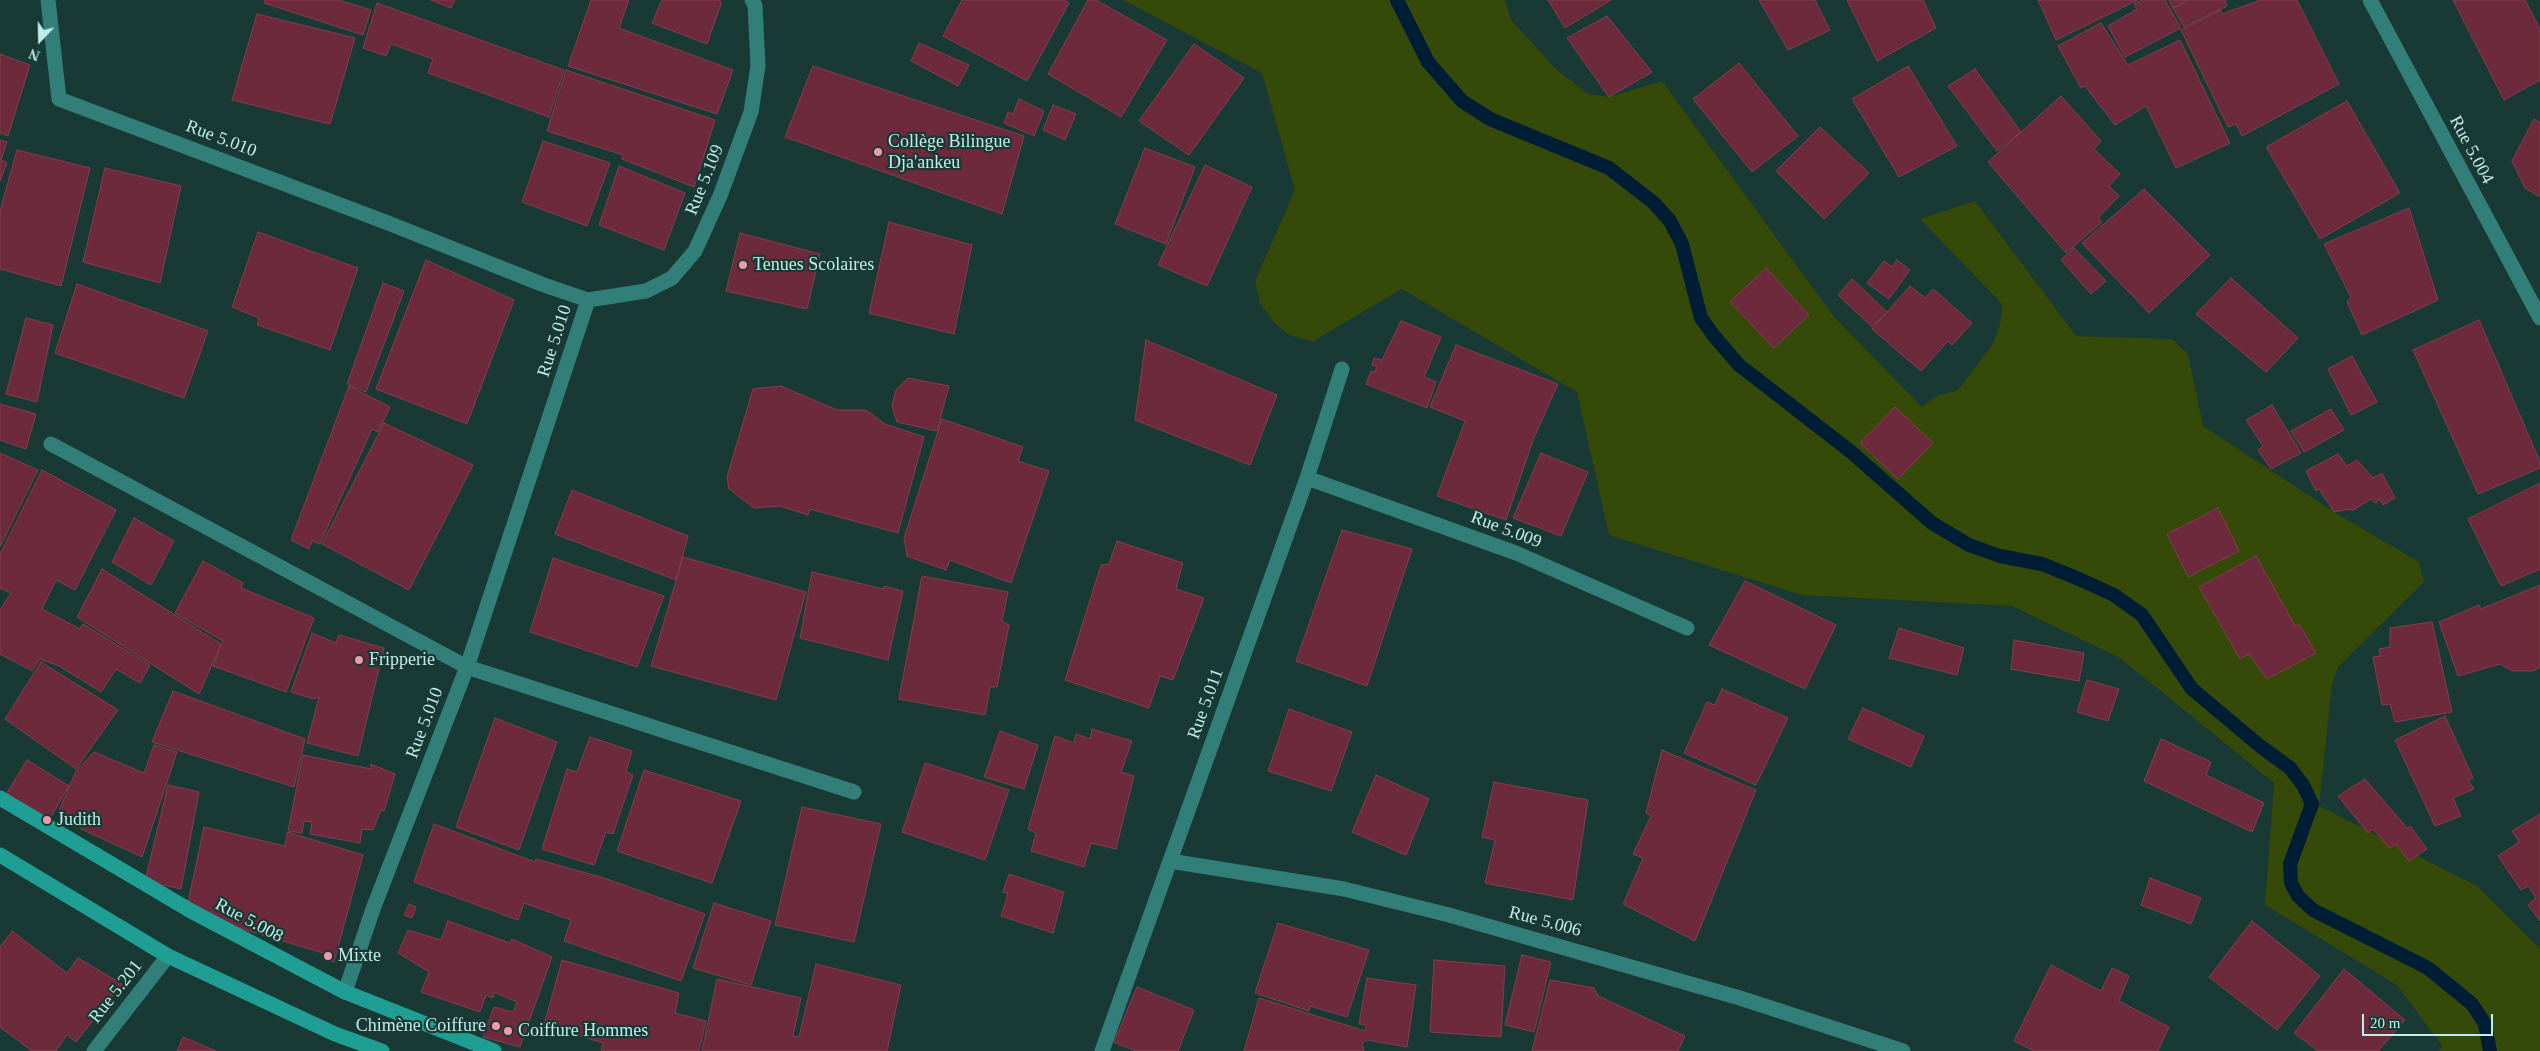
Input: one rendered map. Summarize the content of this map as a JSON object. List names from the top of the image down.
{
  "streets": {
    "main road": ["Rue 5.008"],
    "street": [
      "Rue 5.010",
      "Rue 5.004",
      "Rue 5.109",
      "Rue 5.009",
      "Rue 5.011",
      "Rue 5.006",
      "Rue 5.201"
    ]
  },
  "crossings": [
    ["Rue 5.010", "Rue 5.109"],
    ["Rue 5.010", "Rue 5.008"],
    ["Rue 5.009", "Rue 5.011"],
    ["Rue 5.011", "Rue 5.006"]
  ],
  "places": [
    "Collège Bilingue Dja'ankeu",
    "Tenues Scolaires",
    "Fripperie",
    "Judith",
    "Mixte",
    "Chimène Coiffure",
    "Coiffure Hommes"
  ],
  "scale_bar": "20 m",
  "north": "bottom"
}
